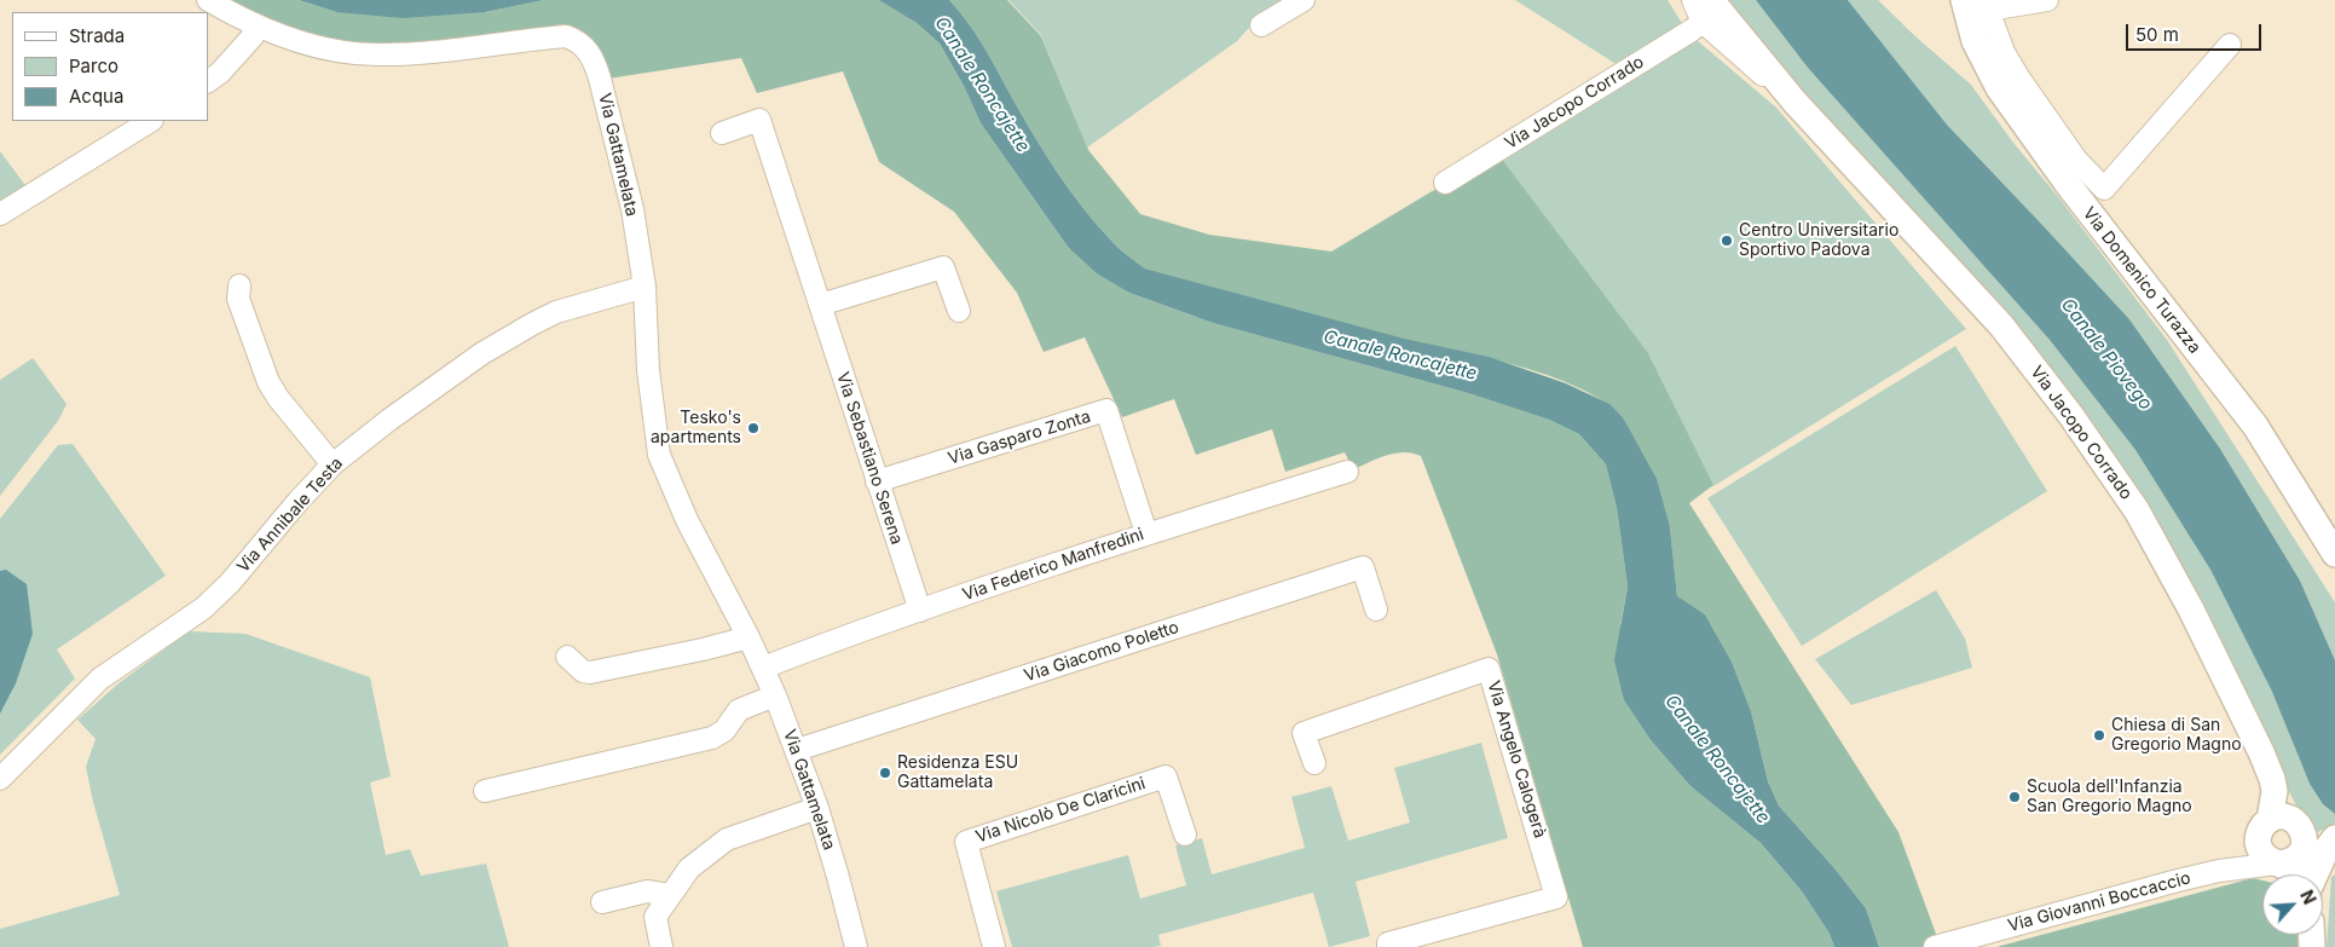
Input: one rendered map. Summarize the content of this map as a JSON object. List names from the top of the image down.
{
  "streets": {
    "main road": ["Via Jacopo Corrado", "Via Domenico Turazza"],
    "street": [
      "Via Gattamelata",
      "Via Gasparo Zonta",
      "Via Sebastiano Serena",
      "Via Annibale Testa",
      "Via Federico Manfredini",
      "Via Giacomo Poletto",
      "Via Angelo Calogerà",
      "Via Nicolò De Claricini",
      "Via Giovanni Boccaccio"
    ]
  },
  "crossings": [
    ["Via Jacopo Corrado", "Via Giovanni Boccaccio"],
    ["Via Gattamelata", "Via Annibale Testa"],
    ["Via Gattamelata", "Via Federico Manfredini"],
    ["Via Gattamelata", "Via Giacomo Poletto"],
    ["Via Gasparo Zonta", "Via Sebastiano Serena"],
    ["Via Gasparo Zonta", "Via Federico Manfredini"],
    ["Via Sebastiano Serena", "Via Federico Manfredini"]
  ],
  "water": ["Canale Roncajette", "Canale Piovego"],
  "places": [
    "Centro Universitario Sportivo Padova",
    "Tesko's apartments",
    "Chiesa di San Gregorio Magno",
    "Residenza ESU Gattamelata",
    "Scuola dell'Infanzia San Gregorio Magno"
  ],
  "legend": ["Strada", "Parco", "Acqua"],
  "scale_bar": "50 m",
  "north": "top right"
}
